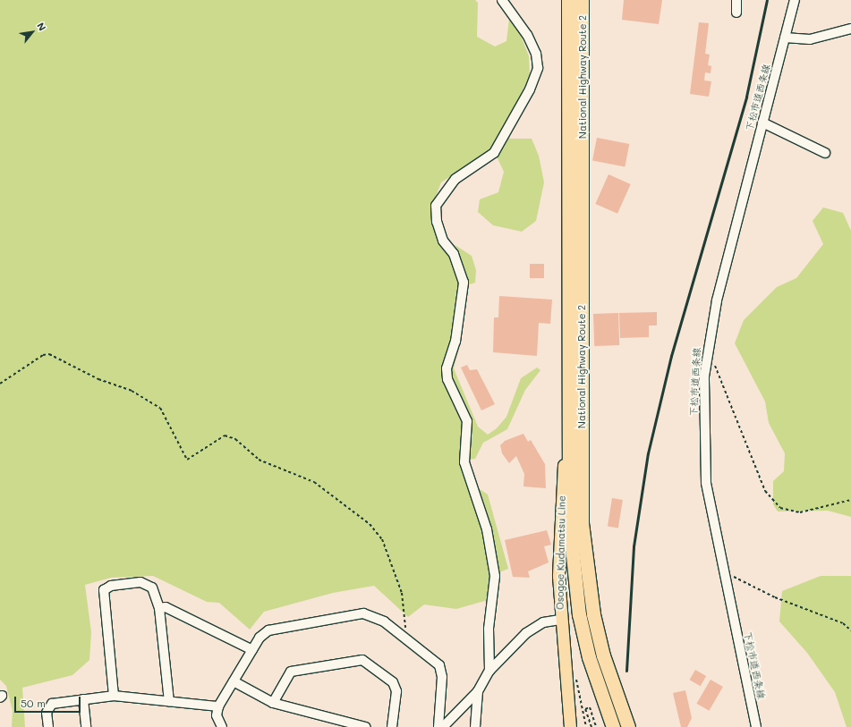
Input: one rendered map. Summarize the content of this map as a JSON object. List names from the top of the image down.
{
  "streets": {
    "highway": ["National Highway Route 2"],
    "main road": ["Osogoe Kudamatsu Line"],
    "street": ["下松市道西条線"]
  },
  "crossings": [
    ["National Highway Route 2", "Osogoe Kudamatsu Line"]
  ],
  "scale_bar": "50 m",
  "north": "top right"
}
